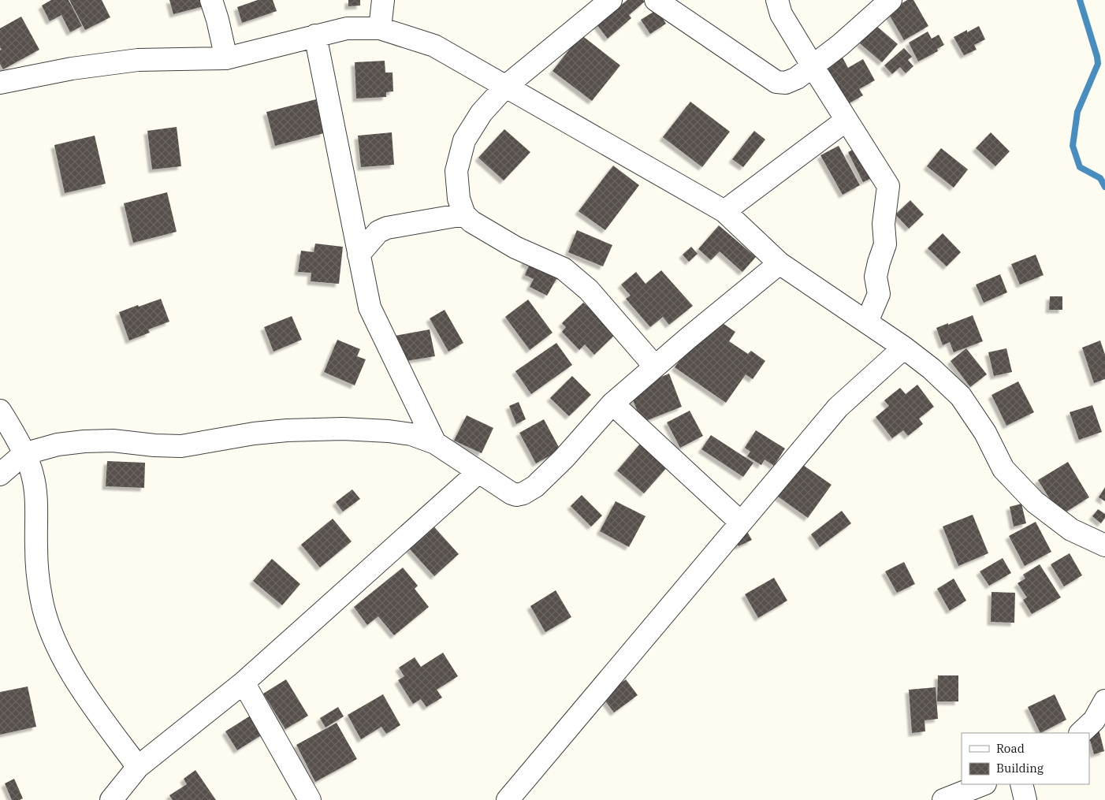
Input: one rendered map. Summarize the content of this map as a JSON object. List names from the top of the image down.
{
  "legend": ["Road", "Building"]
}
